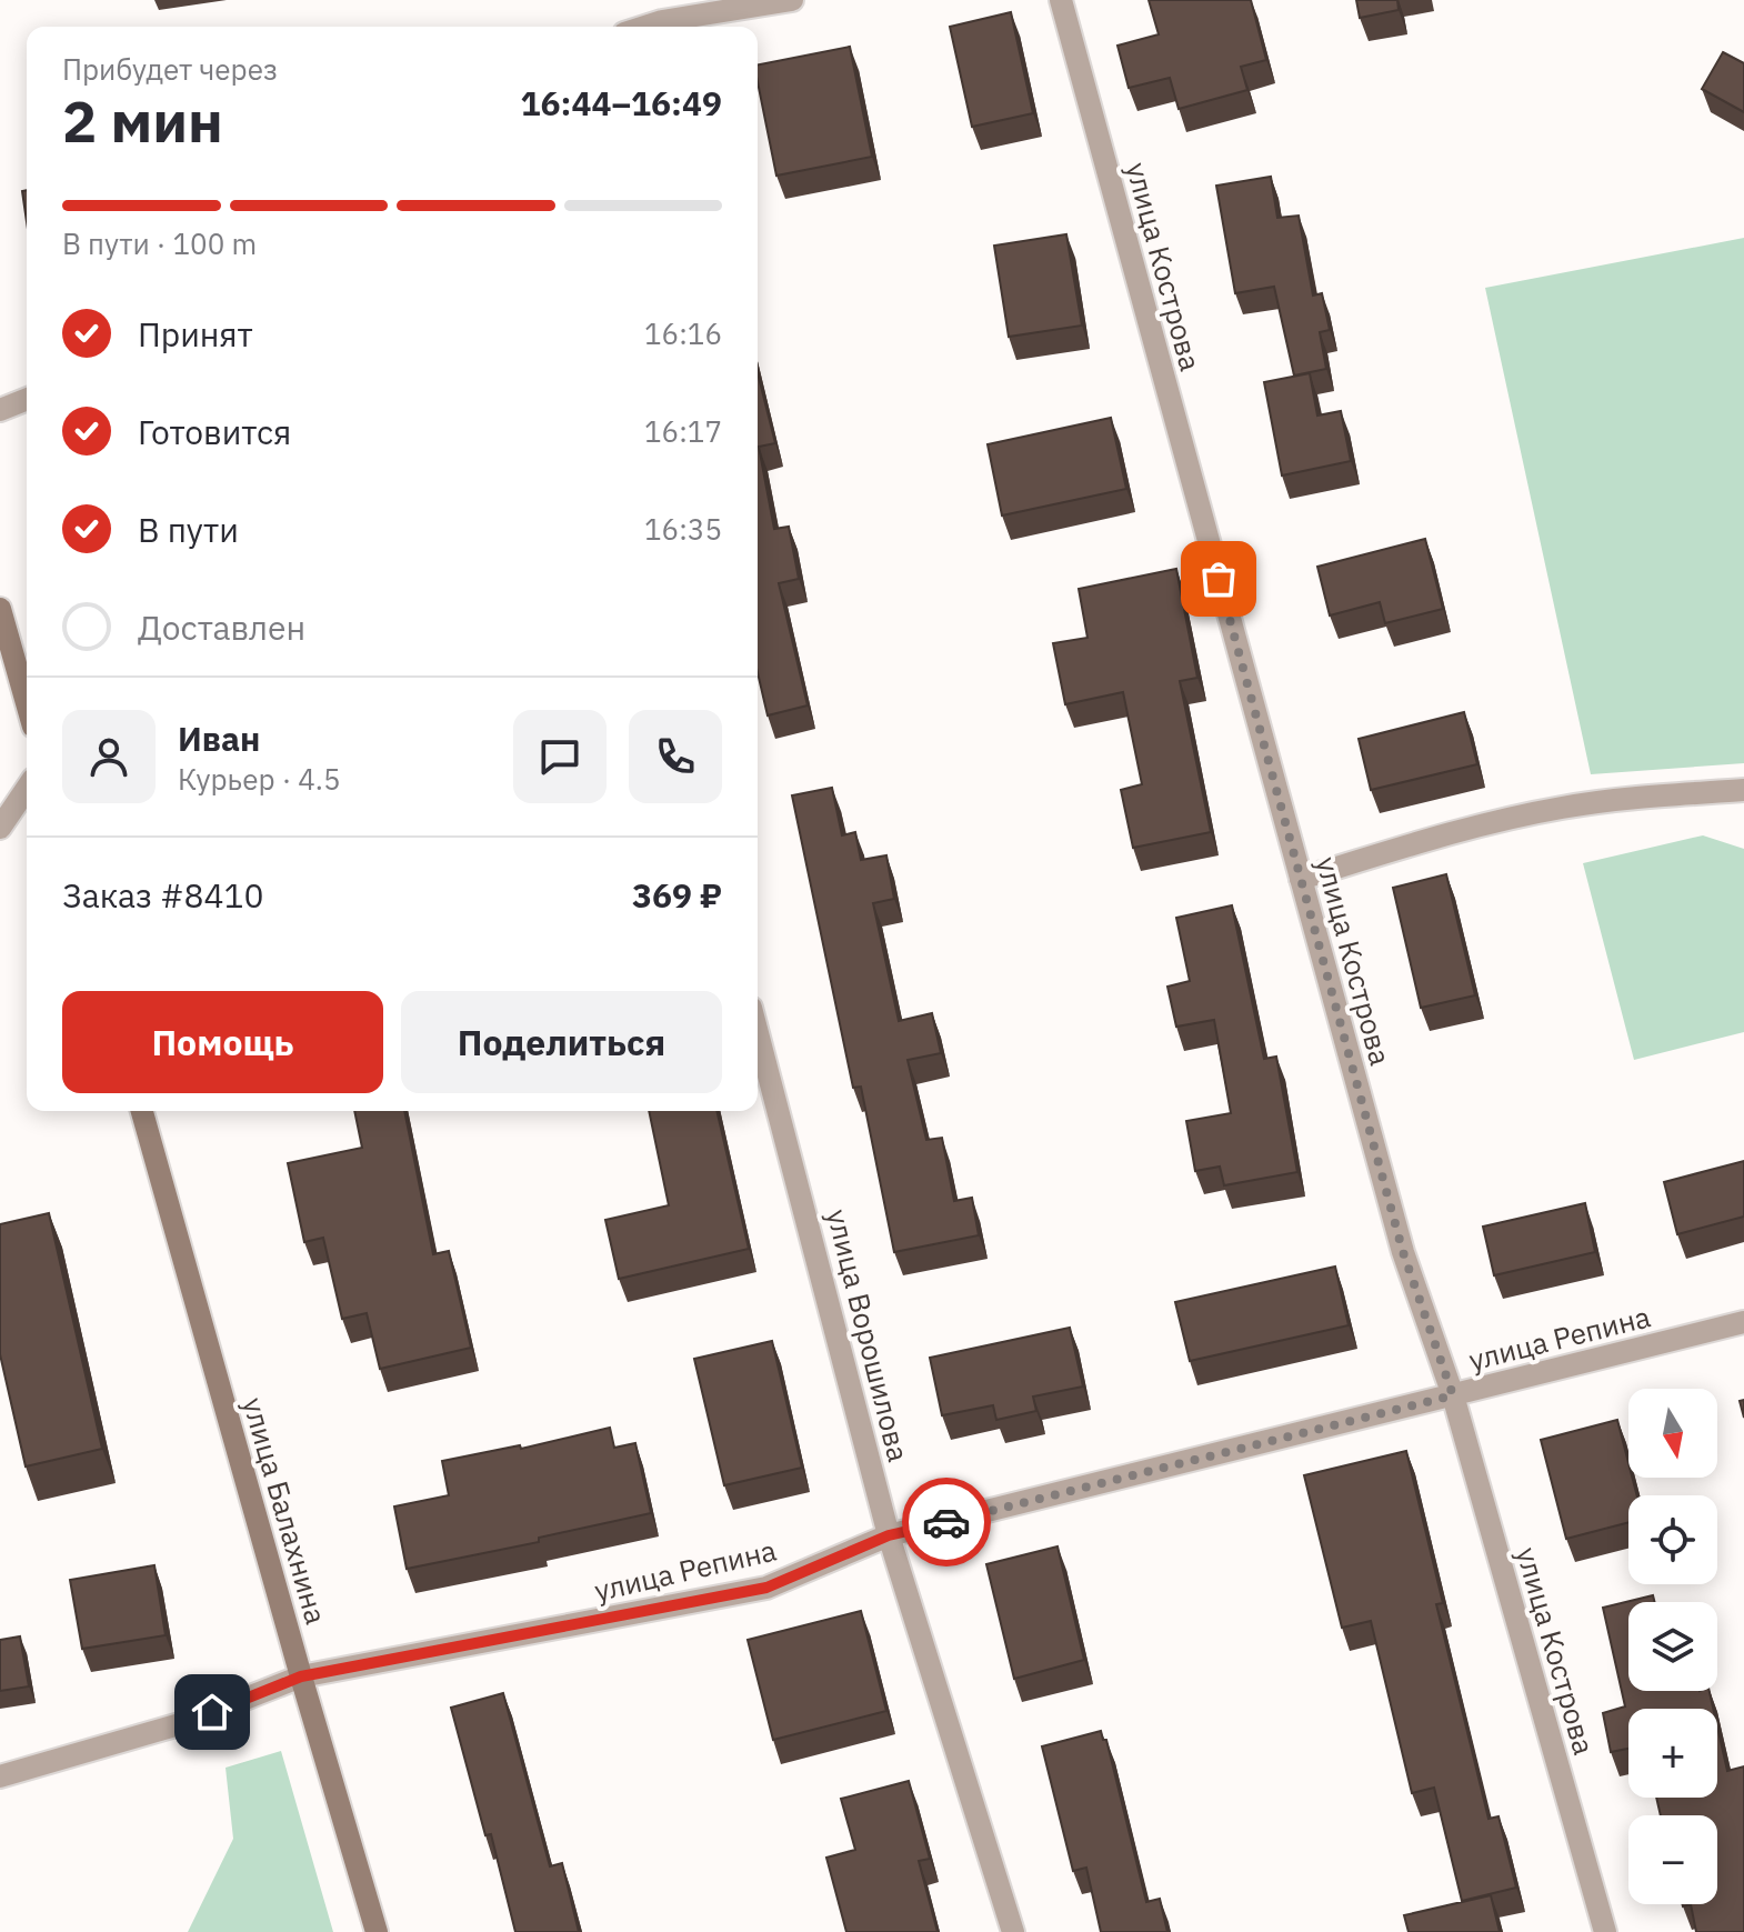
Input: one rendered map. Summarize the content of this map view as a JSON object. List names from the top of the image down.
{
  "streets": {
    "street": [
      "улица Кострова",
      "улица Ворошилова",
      "улица Репина",
      "улица Балахнина"
    ]
  },
  "crossings": [
    ["улица Кострова", "улица Репина"],
    ["улица Ворошилова", "улица Репина"],
    ["улица Репина", "улица Балахнина"]
  ],
  "north": "bottom",
  "page": {
    "heading": ["2 мин", "Прибудет через", "16:44–16:49"],
    "panel": [
      "Иван",
      "Курьер · 4.5",
      "Заказ #8410",
      "369 ₽"
    ],
    "bar": "В пути · 100 m",
    "list": [
      ["Принят", "16:16"],
      ["Готовится", "16:17"],
      ["В пути", "16:35"],
      "Доставлен"
    ],
    "buttons": ["Помощь", "Поделиться"],
    "map_buttons": ["+", "−"]
  }
}
